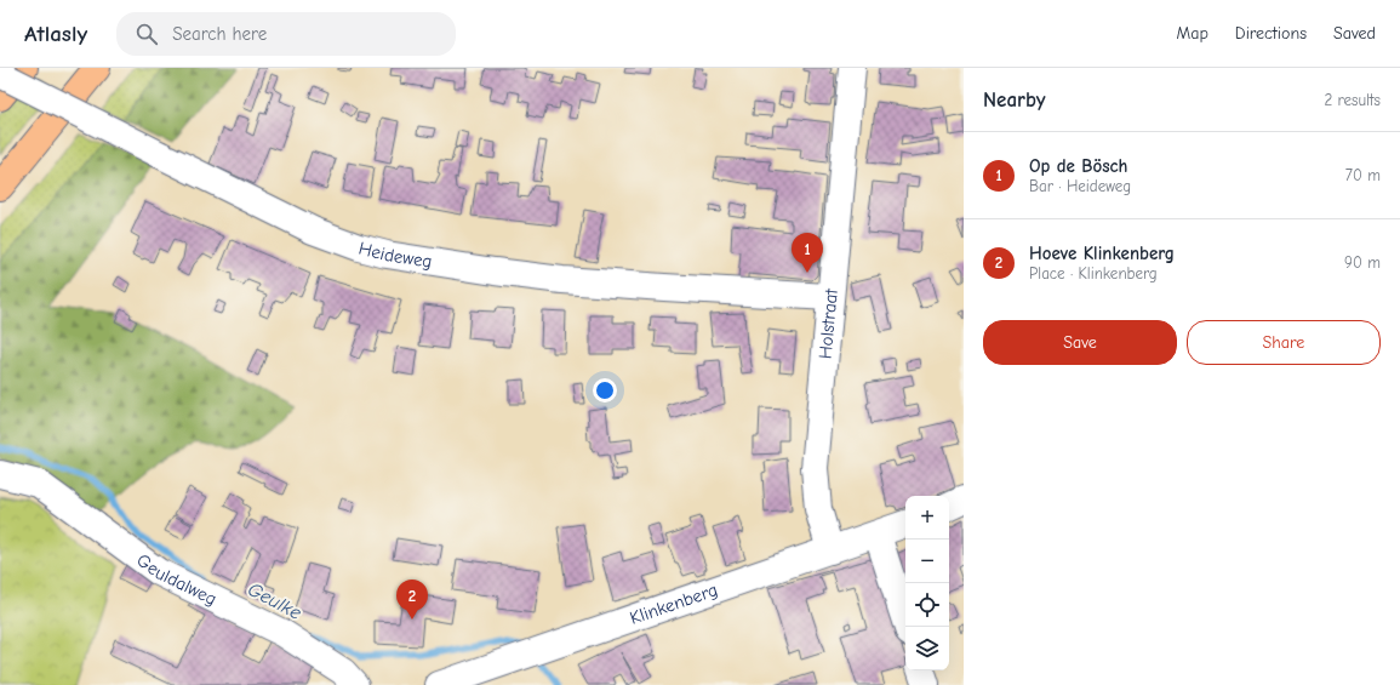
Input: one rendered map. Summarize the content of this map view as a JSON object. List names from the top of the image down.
{
  "streets": {
    "street": [
      "Heideweg",
      "Holstraat",
      "Geuldalweg",
      "Klinkenberg"
    ]
  },
  "crossings": [
    ["Heideweg", "Holstraat"],
    ["Holstraat", "Klinkenberg"]
  ],
  "water": ["Geulke"],
  "page": {
    "header": "Atlasly",
    "search": "Search here",
    "nav": ["Map", "Directions", "Saved"],
    "heading": ["Nearby", "2 results"],
    "list": [
      {
        "mark": "1",
        "name": "Op de Bösch",
        "note": "Bar · Heideweg",
        "value": "70 m"
      },
      {
        "mark": "2",
        "name": "Hoeve Klinkenberg",
        "note": "Place · Klinkenberg",
        "value": "90 m"
      }
    ],
    "pins": ["1", "2"],
    "buttons": ["Save", "Share"],
    "map_buttons": ["+", "−"]
  }
}
